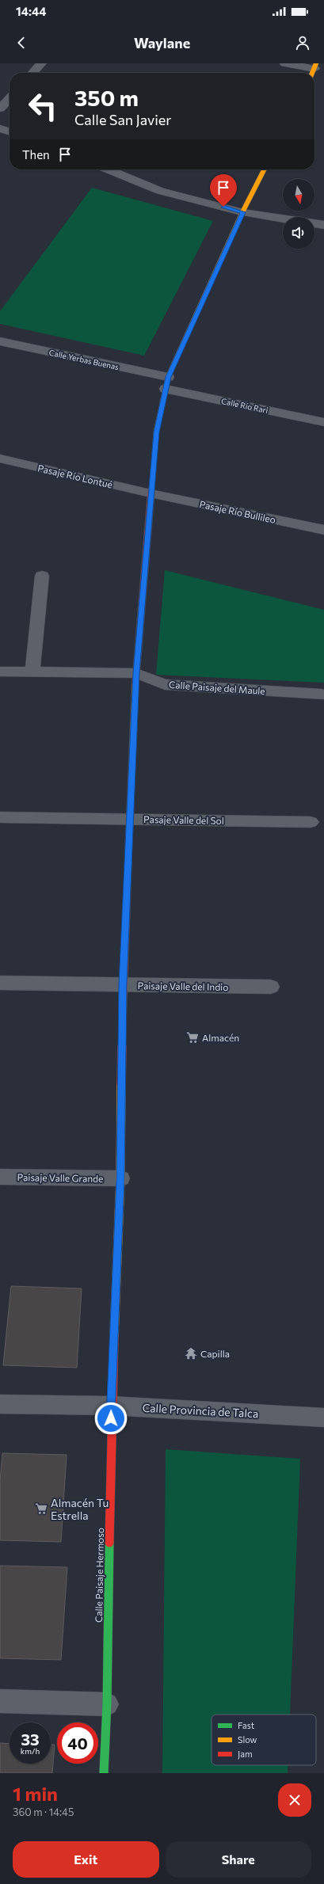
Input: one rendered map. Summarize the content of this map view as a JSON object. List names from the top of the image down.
{
  "streets": {
    "street": [
      "Calle Yerbas Buenas",
      "Calle Río Rari",
      "Pasaje Río Lontué",
      "Pasaje Río Bullileo",
      "Calle Paisaje del Maule",
      "Pasaje Valle del Sol",
      "Paisaje Valle del Indio",
      "Paisaje Valle Grande",
      "Calle Provincia de Talca",
      "Calle Paisaje Hermoso"
    ]
  },
  "crossings": [
    ["Calle Yerbas Buenas", "Calle Río Rari"],
    ["Calle Yerbas Buenas", "Calle Paisaje Hermoso"],
    ["Calle Río Rari", "Calle Paisaje Hermoso"],
    ["Pasaje Río Lontué", "Pasaje Río Bullileo"],
    ["Pasaje Río Lontué", "Calle Paisaje Hermoso"],
    ["Pasaje Río Bullileo", "Calle Paisaje Hermoso"],
    ["Calle Paisaje del Maule", "Calle Paisaje Hermoso"],
    ["Pasaje Valle del Sol", "Calle Paisaje Hermoso"],
    ["Paisaje Valle del Indio", "Calle Paisaje Hermoso"],
    ["Paisaje Valle Grande", "Calle Paisaje Hermoso"],
    ["Calle Provincia de Talca", "Calle Paisaje Hermoso"]
  ],
  "places": {
    "supermarket": ["Almacén", "Almacén Tu Estrella"],
    "temple": ["Capilla"]
  },
  "legend": ["Fast", "Slow", "Jam"],
  "north": "bottom",
  "page": {
    "status": "14:44",
    "header": "Waylane",
    "turn": ["350 m", "Calle San Javier"],
    "then": "Then",
    "speed": "33 km/h",
    "limit": "40",
    "heading": ["1 min", "360 m · 14:45"],
    "buttons": ["Exit", "Share"]
  }
}
